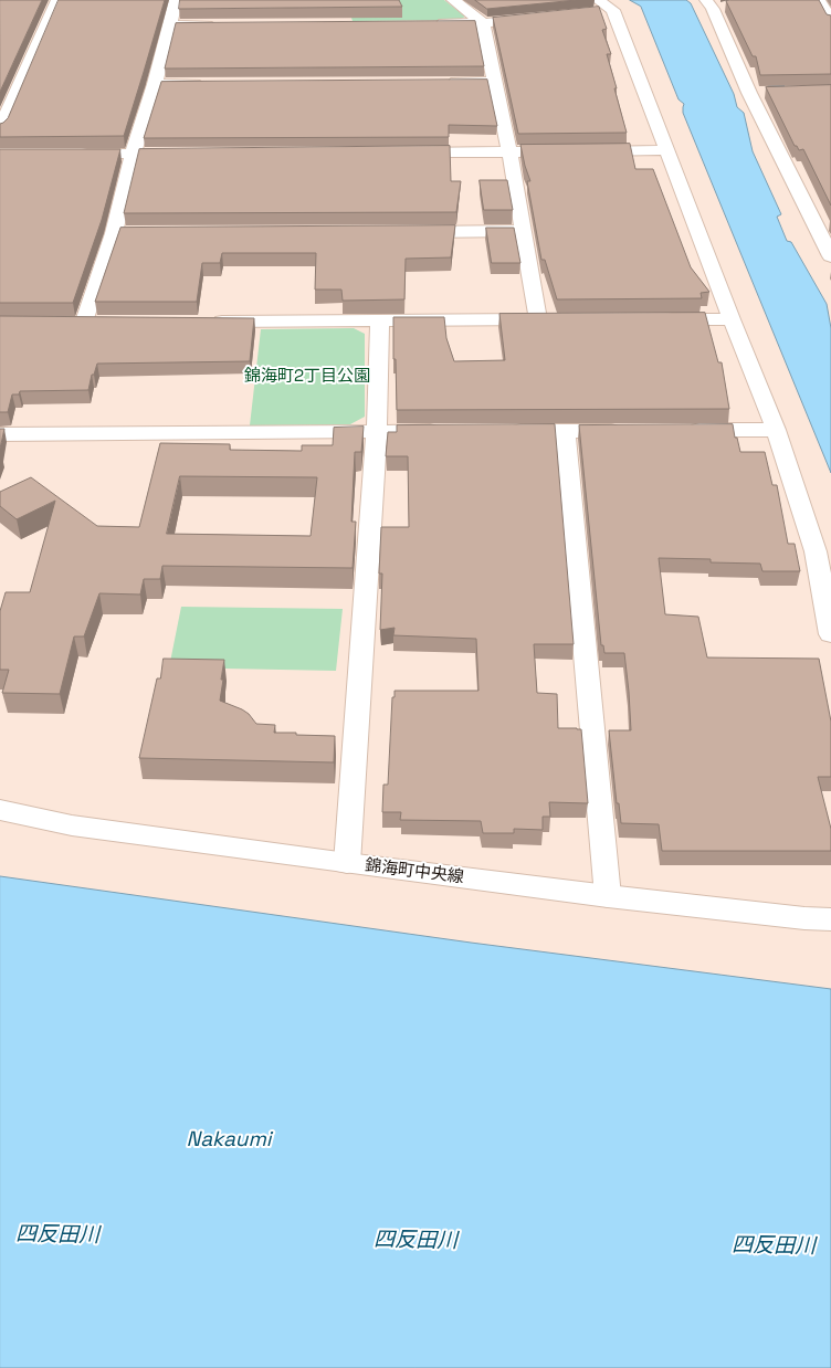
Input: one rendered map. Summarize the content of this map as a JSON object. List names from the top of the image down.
{
  "streets": {
    "street": ["錦海町中央線"]
  },
  "water": ["Nakaumi", "四反田川"],
  "parks": ["錦海町2丁目公園"]
}
